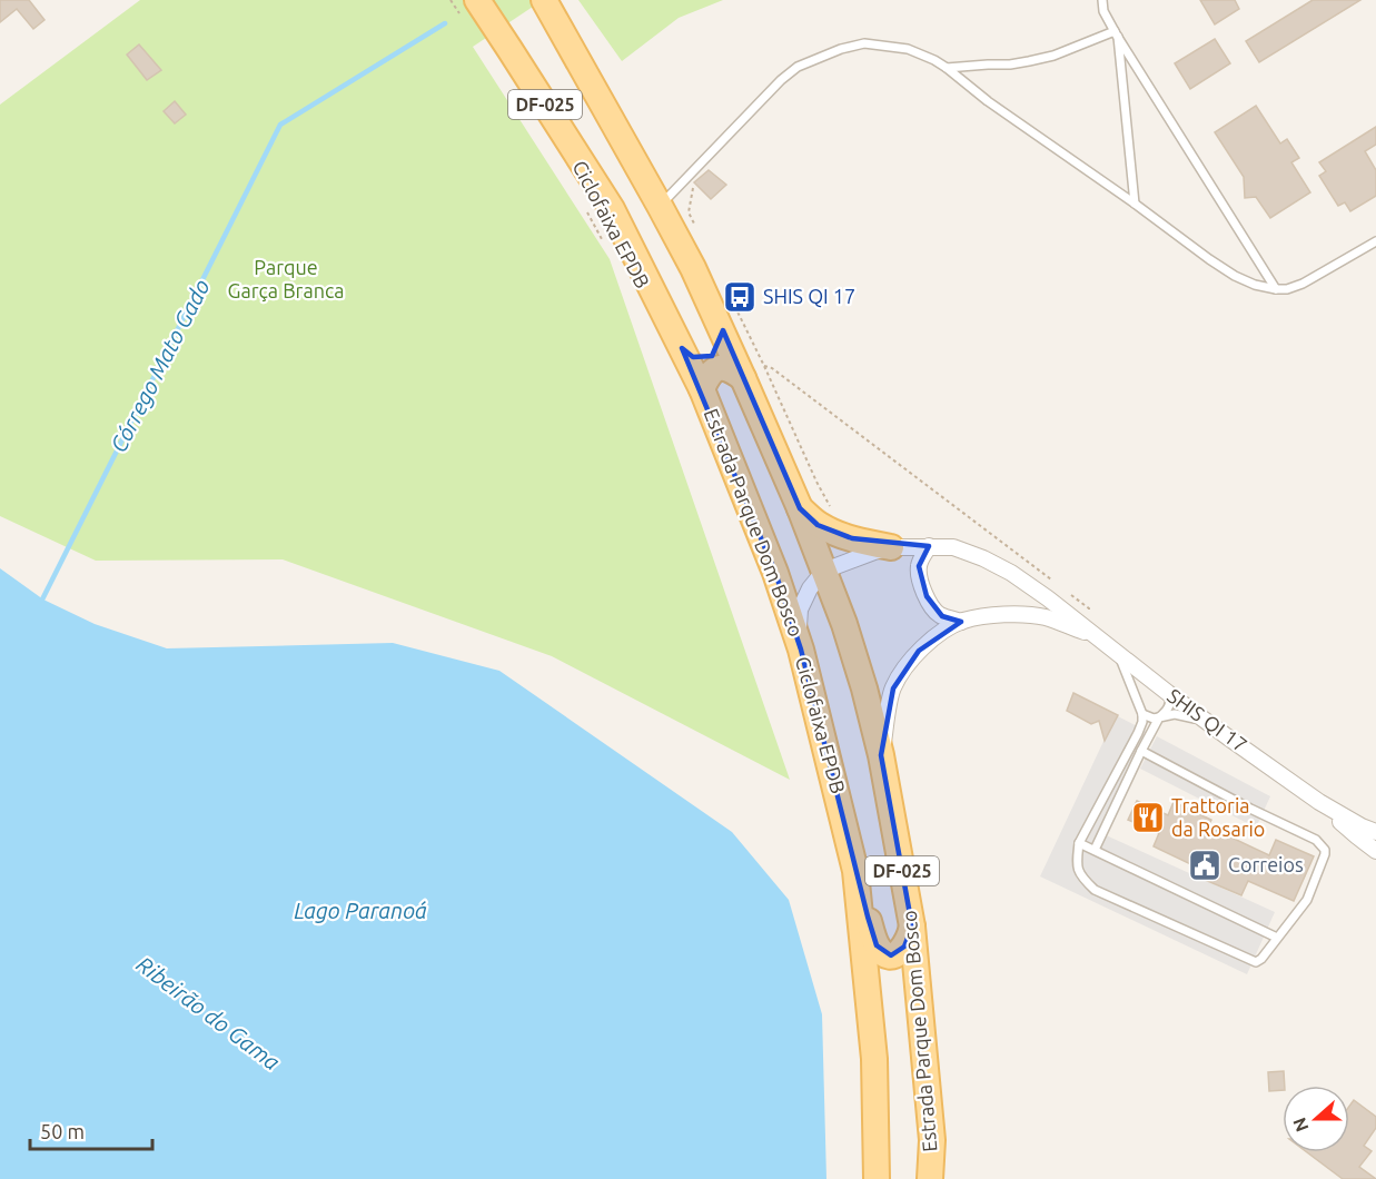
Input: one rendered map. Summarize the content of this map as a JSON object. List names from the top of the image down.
{
  "streets": {
    "main road": ["DF-025", "Estrada Parque Dom Bosco"],
    "street": ["SHIS QI 17"],
    "path": ["Ciclofaixa EPDB"]
  },
  "crossings": [
    ["Estrada Parque Dom Bosco", "SHIS QI 17"]
  ],
  "water": ["Córrego Mato Gado", "Lago Paranoá", "Ribeirão do Gama"],
  "parks": ["Parque Garça Branca"],
  "places": {
    "bus stop": ["SHIS QI 17"],
    "restaurant": ["Trattoria da Rosario"],
    "public building": ["Correios"]
  },
  "scale_bar": "50 m",
  "north": "left"
}
